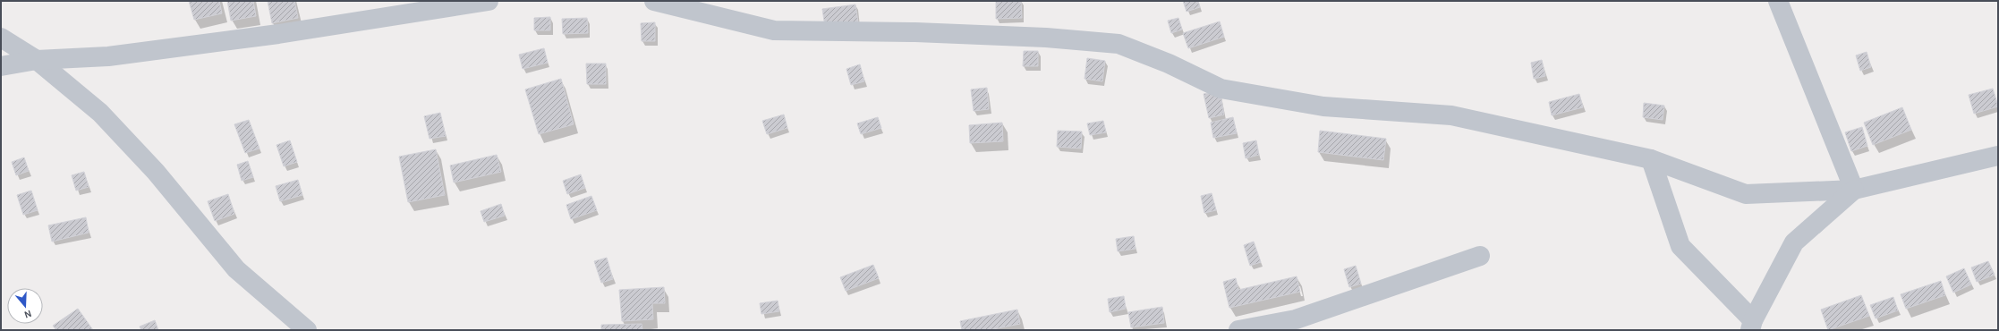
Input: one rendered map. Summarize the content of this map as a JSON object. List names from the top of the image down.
{
  "north": "bottom"
}
